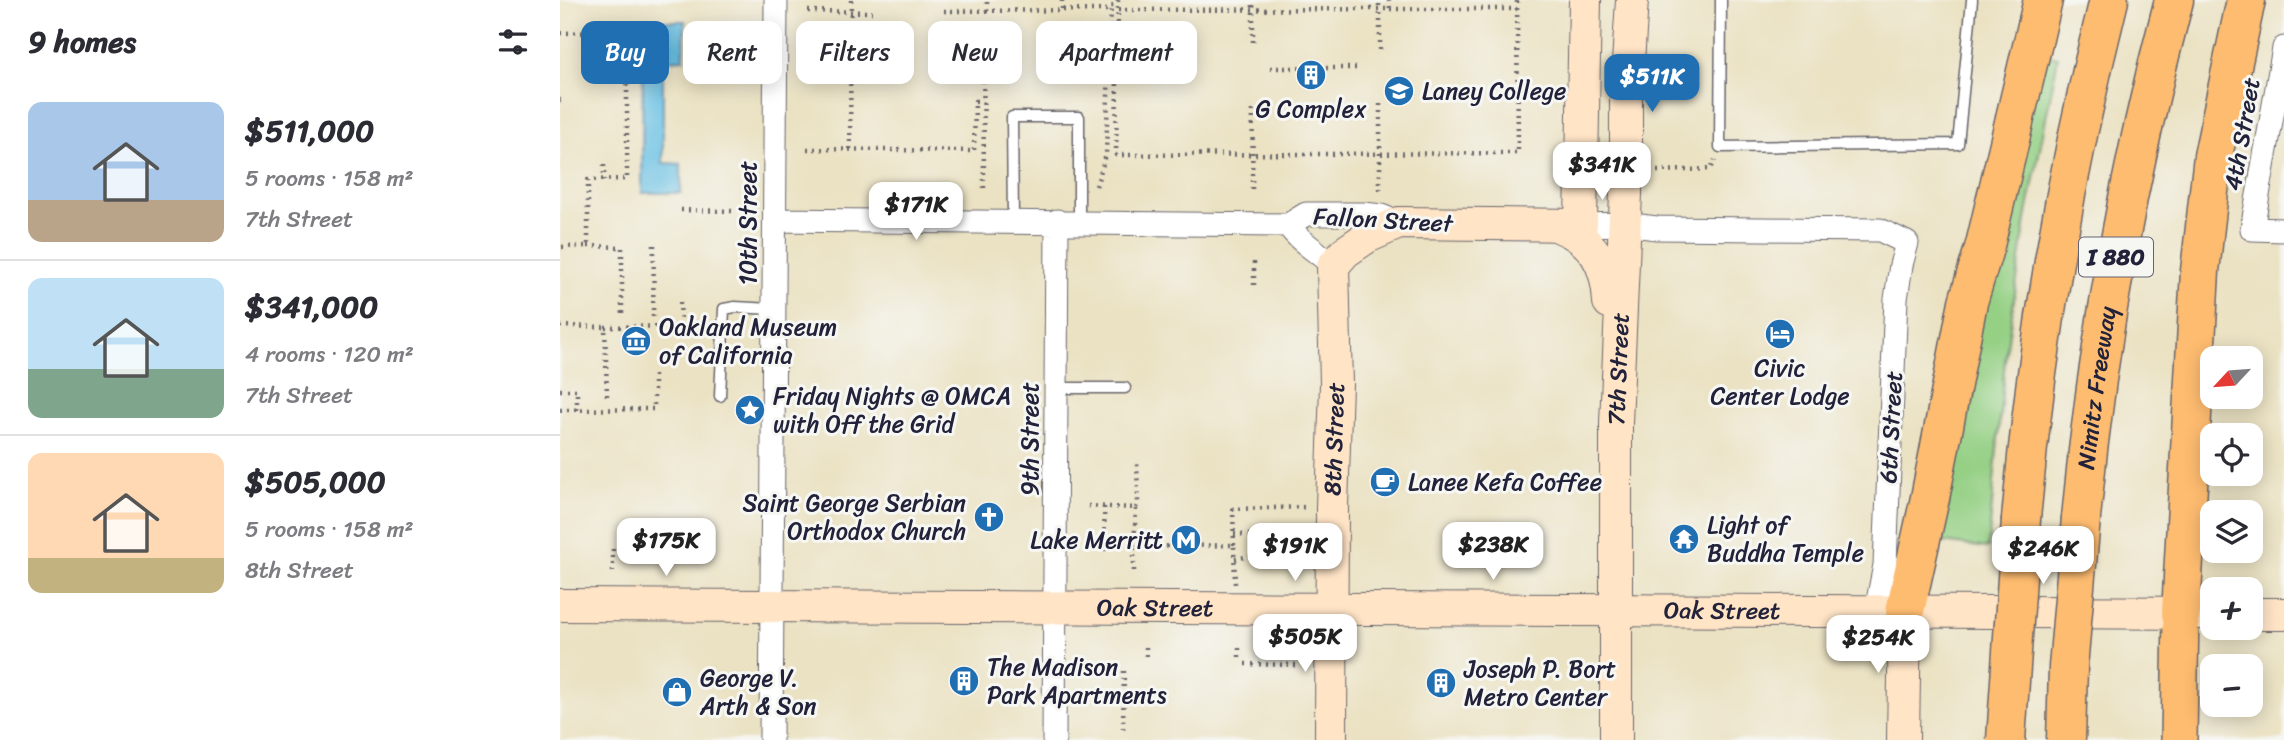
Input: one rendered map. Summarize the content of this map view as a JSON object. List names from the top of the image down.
{
  "streets": {
    "highway": ["I 880", "Nimitz Freeway"],
    "main road": [
      "Fallon Street",
      "7th Street",
      "6th Street",
      "8th Street",
      "Oak Street"
    ],
    "street": ["4th Street", "10th Street", "9th Street"]
  },
  "crossings": [
    ["Fallon Street", "10th Street"],
    ["Fallon Street", "7th Street"],
    ["Fallon Street", "6th Street"],
    ["Fallon Street", "9th Street"],
    ["10th Street", "Oak Street"],
    ["7th Street", "Oak Street"],
    ["6th Street", "Oak Street"],
    ["9th Street", "Oak Street"],
    ["8th Street", "Oak Street"]
  ],
  "places": {
    "building": ["G Complex", "The Madison Park Apartments", "Joseph P. Bort Metro Center"],
    "school or university": ["Laney College"],
    "hotel": ["Civic Center Lodge"],
    "museum": ["Oakland Museum of California"],
    "place": ["Friday Nights @ OMCA with Off the Grid"],
    "cafe": ["Lanee Kefa Coffee"],
    "church": ["Saint George Serbian Orthodox Church"],
    "temple": ["Light of Buddha Temple"],
    "metro station": ["Lake Merritt"],
    "shop": ["George V. Arth & Son"]
  },
  "north": "bottom left",
  "page": {
    "heading": "9 homes",
    "chip": [
      "Buy",
      "Rent",
      "Filters",
      "New",
      "Apartment"
    ],
    "price": [
      "$511K",
      "$341K",
      "$171K",
      "$175K",
      "$238K",
      "$191K",
      "$246K",
      "$505K",
      "$254K"
    ],
    "list": [
      {
        "name": "$511,000",
        "note": "5 rooms · 158 m² · 7th Street"
      },
      {
        "name": "$341,000",
        "note": "4 rooms · 120 m² · 7th Street"
      },
      {
        "name": "$505,000",
        "note": "5 rooms · 158 m² · 8th Street"
      }
    ],
    "map_buttons": ["+", "−"]
  }
}
